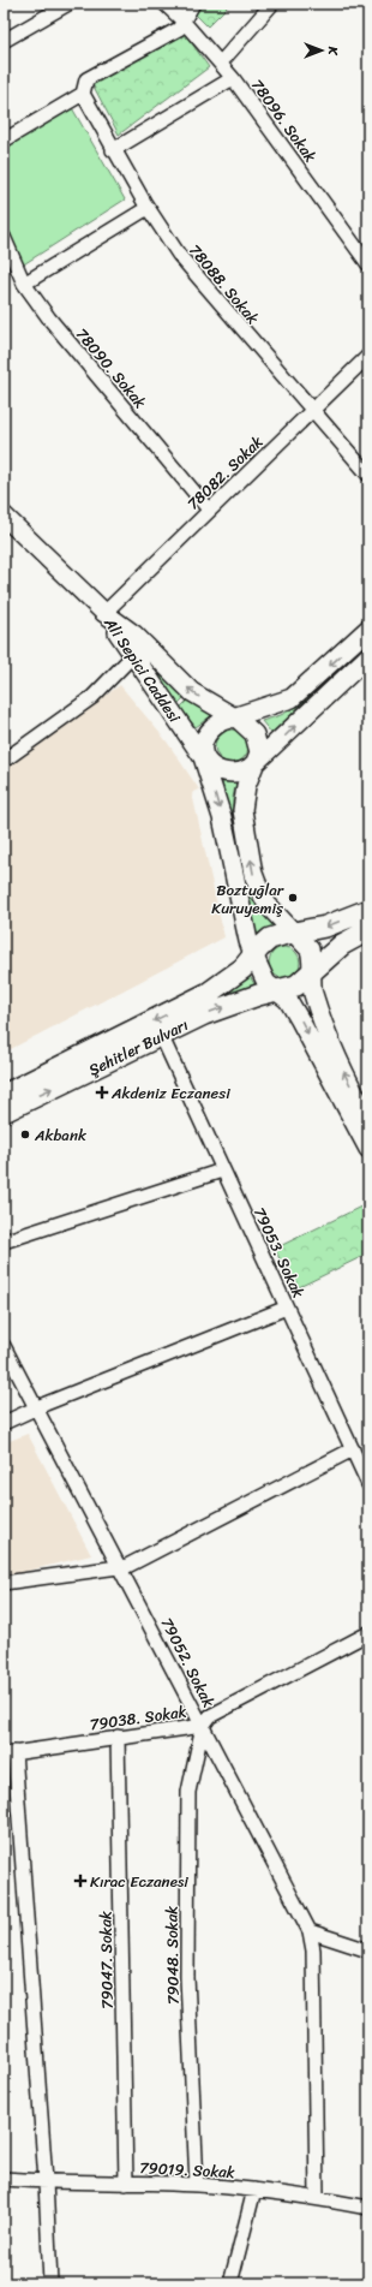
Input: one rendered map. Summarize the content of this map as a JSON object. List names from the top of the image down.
{
  "streets": {
    "main road": ["Ali Sepici Caddesi", "Şehitler Bulvarı"],
    "street": [
      "78096. Sokak",
      "78088. Sokak",
      "78090. Sokak",
      "78082. Sokak",
      "79053. Sokak",
      "79052. Sokak",
      "79038. Sokak",
      "79048. Sokak",
      "79047. Sokak",
      "79019. Sokak"
    ]
  },
  "crossings": [
    ["78088. Sokak", "78082. Sokak"],
    ["78090. Sokak", "78082. Sokak"],
    ["78082. Sokak", "Ali Sepici Caddesi"],
    ["Ali Sepici Caddesi", "Şehitler Bulvarı"],
    ["Şehitler Bulvarı", "79053. Sokak"],
    ["79052. Sokak", "79038. Sokak"],
    ["79052. Sokak", "79048. Sokak"],
    ["79052. Sokak", "79019. Sokak"],
    ["79038. Sokak", "79048. Sokak"],
    ["79038. Sokak", "79047. Sokak"],
    ["79048. Sokak", "79019. Sokak"],
    ["79047. Sokak", "79019. Sokak"]
  ],
  "places": {
    "other": ["Boztuğlar Kuruyemiş", "Akbank"],
    "health": ["Akdeniz Eczanesi", "Kırac Eczanesi"]
  },
  "north": "right"
}
